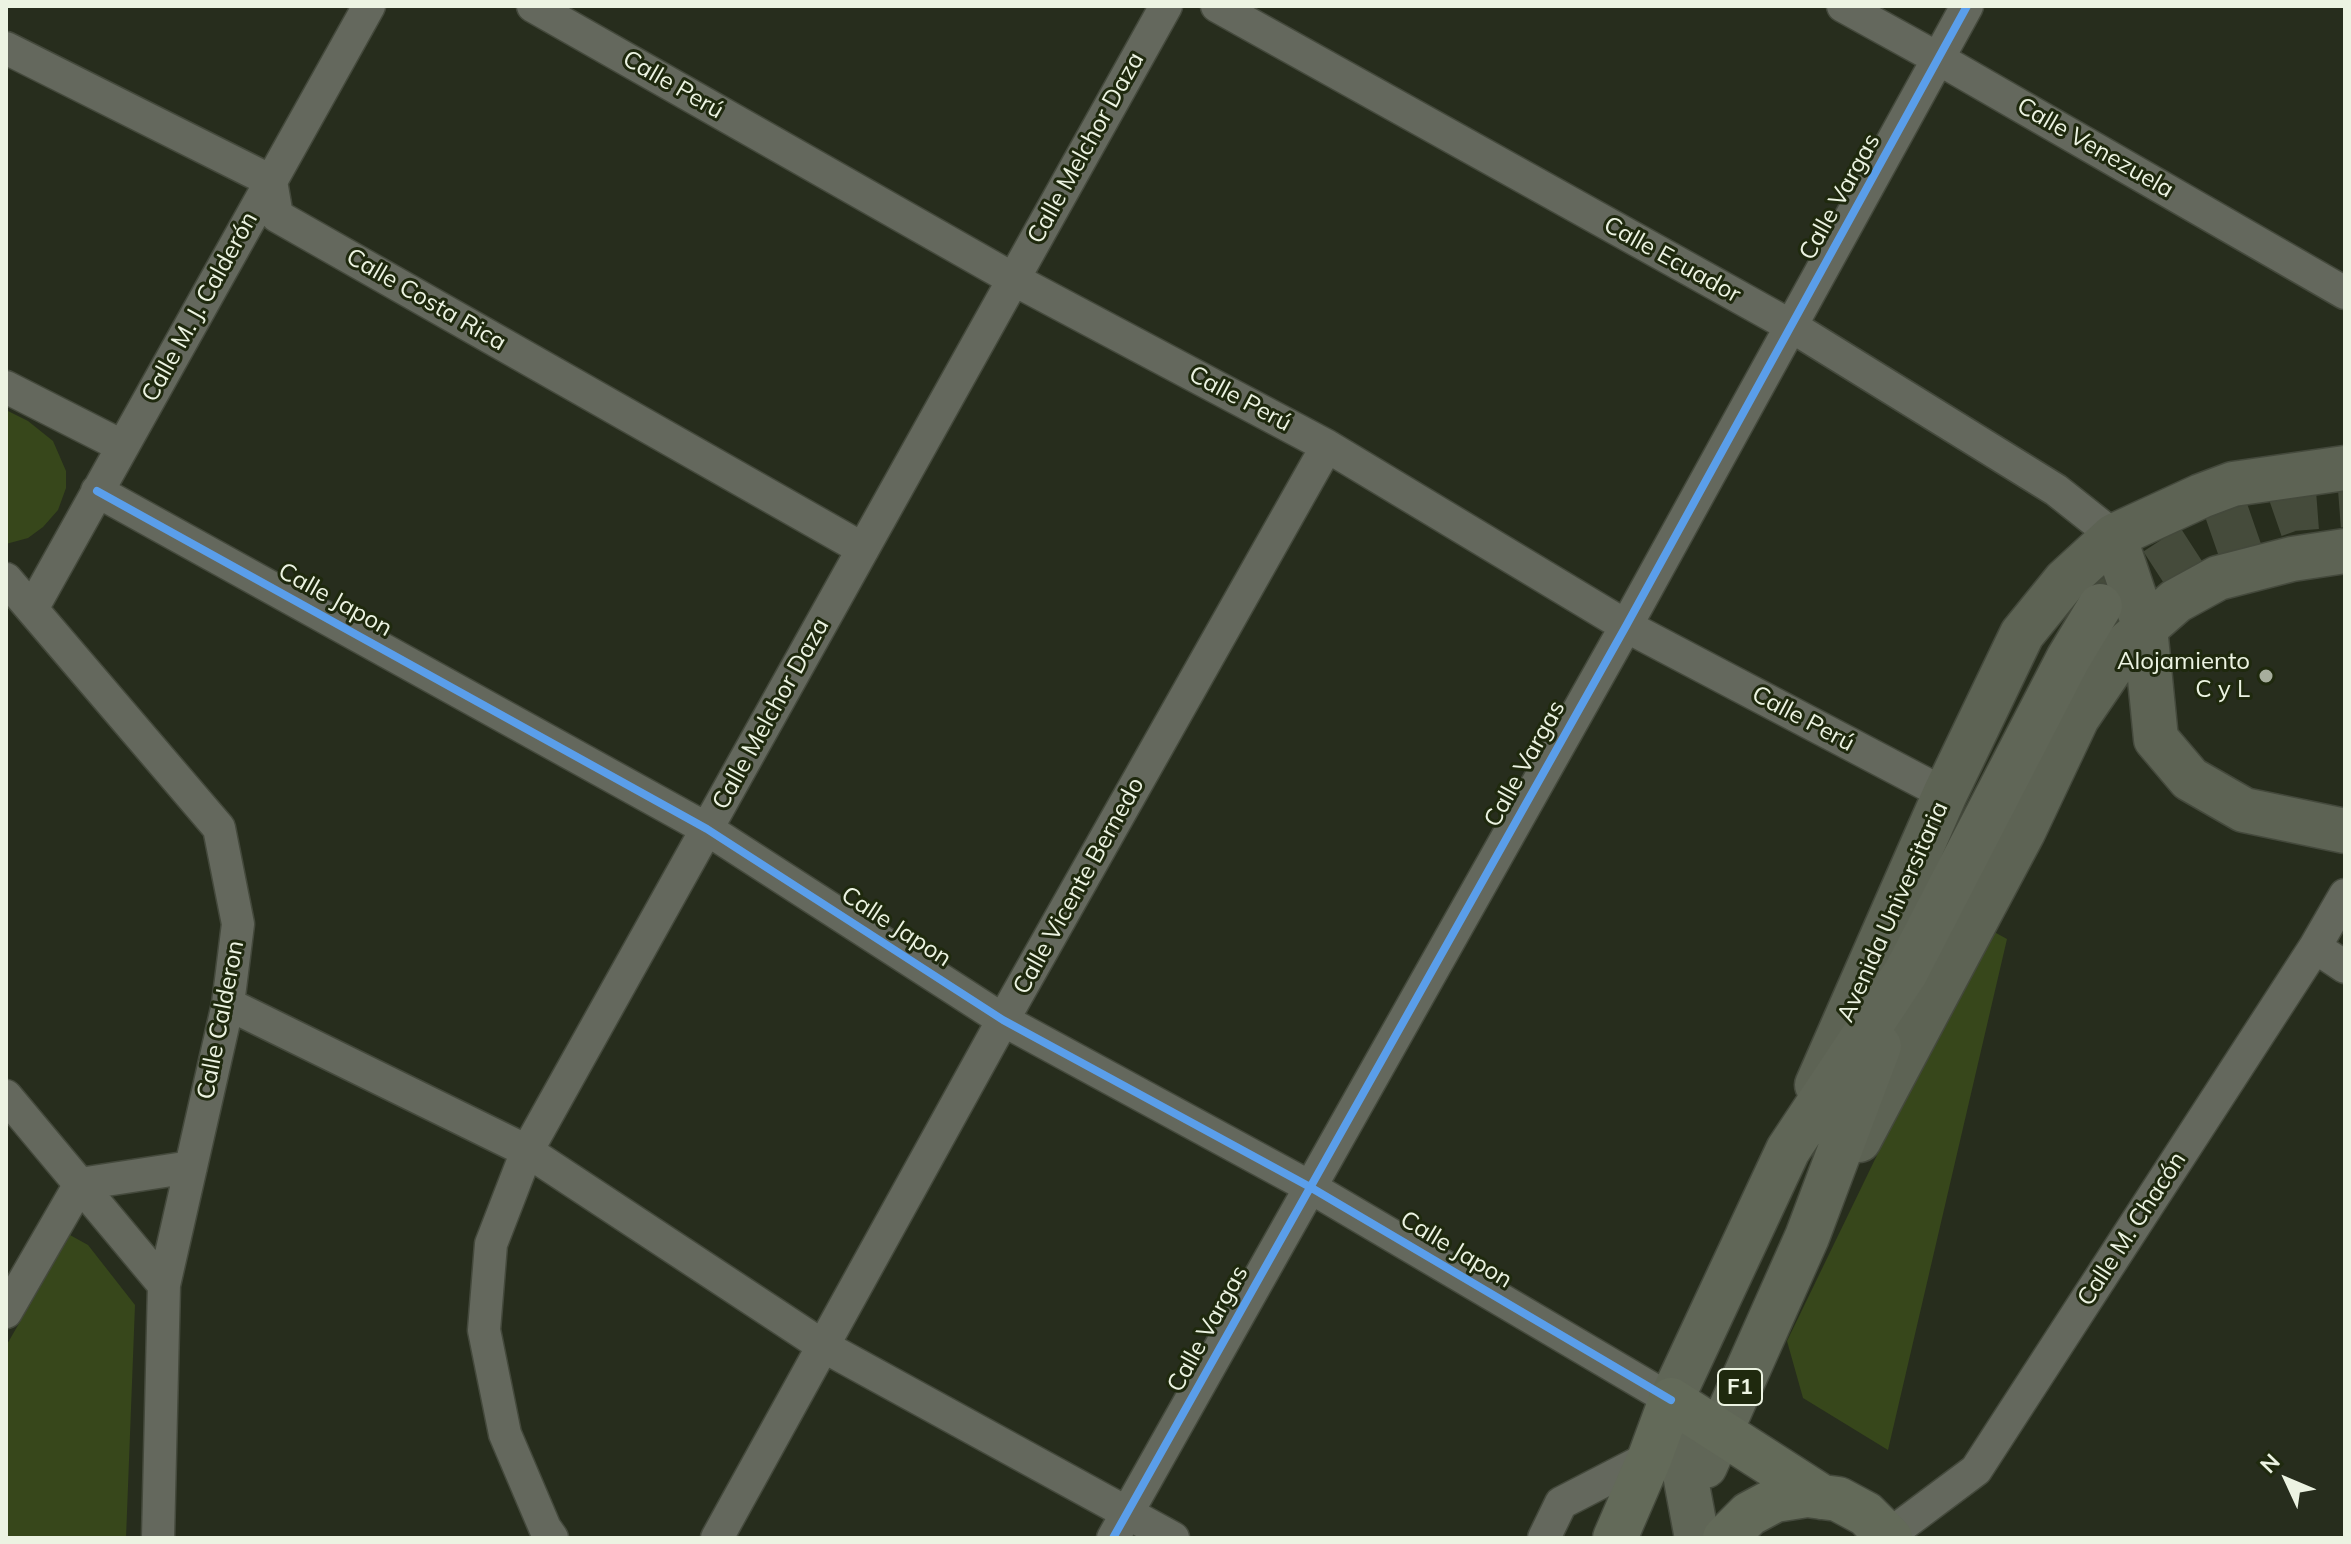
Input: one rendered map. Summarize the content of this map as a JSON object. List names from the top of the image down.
{
  "streets": {
    "highway": ["Avenida Universitaria", "F1"],
    "street": [
      "Calle Perú",
      "Calle Melchor Daza",
      "Calle Venezuela",
      "Calle Vargas",
      "Calle Ecuador",
      "Calle Costa Rica",
      "Calle M. J. Calderón",
      "Calle Japon",
      "Calle Vicente Bernedo",
      "Calle Calderon",
      "Calle M. Chacón"
    ]
  },
  "crossings": [
    ["Calle Perú", "Calle Melchor Daza"],
    ["Calle Perú", "Calle Vargas"],
    ["Calle Perú", "Calle Vicente Bernedo"],
    ["Calle Perú", "Avenida Universitaria"],
    ["Calle Melchor Daza", "Calle Costa Rica"],
    ["Calle Melchor Daza", "Calle Japon"],
    ["Calle Venezuela", "Calle Vargas"],
    ["Calle Vargas", "Calle Ecuador"],
    ["Calle Vargas", "Calle Japon"],
    ["Calle Ecuador", "Avenida Universitaria"],
    ["Calle Costa Rica", "Calle M. J. Calderón"],
    ["Calle M. J. Calderón", "Calle Japon"],
    ["Calle M. J. Calderón", "Calle Calderon"],
    ["Calle Japon", "Calle Vicente Bernedo"],
    ["Calle Japon", "Avenida Universitaria"],
    ["Calle Japon", "F1"],
    ["Avenida Universitaria", "F1"],
    ["Calle M. Chacón", "F1"]
  ],
  "places": ["Alojamiento C y L"],
  "north": "top left"
}
